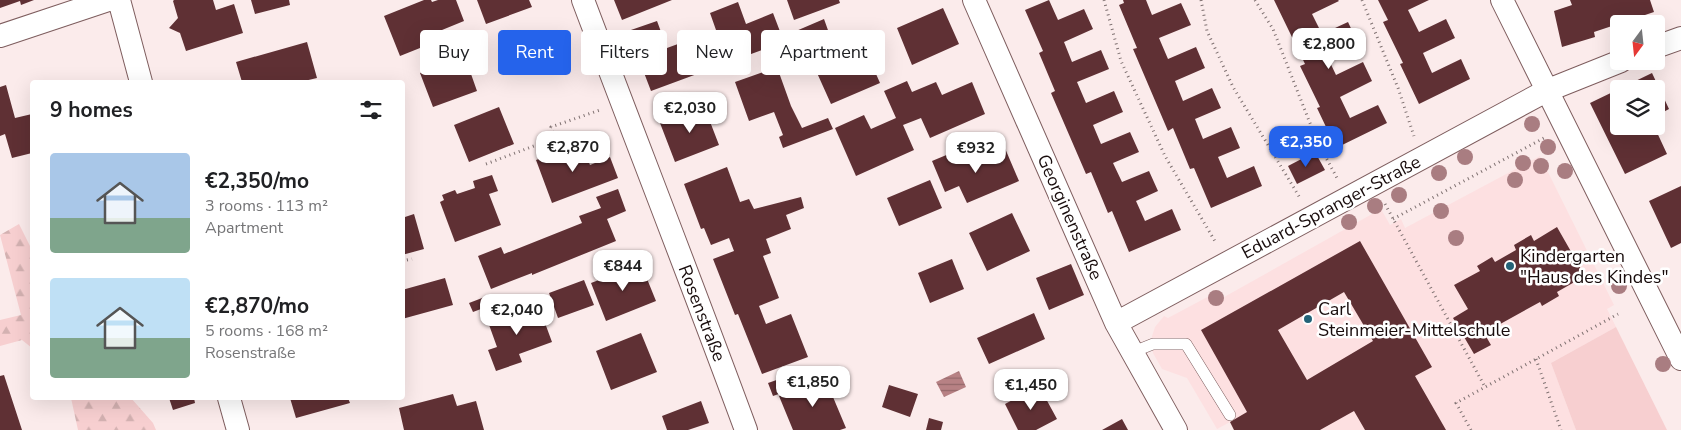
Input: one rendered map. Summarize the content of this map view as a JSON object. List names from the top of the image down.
{
  "streets": {
    "street": ["Eduard-Spranger-Straße", "Georginenstraße", "Rosenstraße"]
  },
  "crossings": [
    ["Eduard-Spranger-Straße", "Georginenstraße"]
  ],
  "places": ["Kindergarten \"Haus des Kindes\"", "Carl Steinmeier-Mittelschule"],
  "north": "bottom",
  "page": {
    "price": [
      "€2,800",
      "€2,030",
      "€2,350",
      "€2,870",
      "€932",
      "€844",
      "€2,040",
      "€1,850",
      "€1,450"
    ],
    "chip": [
      "Buy",
      "Rent",
      "Filters",
      "New",
      "Apartment"
    ],
    "heading": "9 homes",
    "list": [
      {
        "name": "€2,350/mo",
        "note": "3 rooms · 113 m² · Apartment"
      },
      {
        "name": "€2,870/mo",
        "note": "5 rooms · 168 m² · Rosenstraße"
      }
    ]
  }
}
